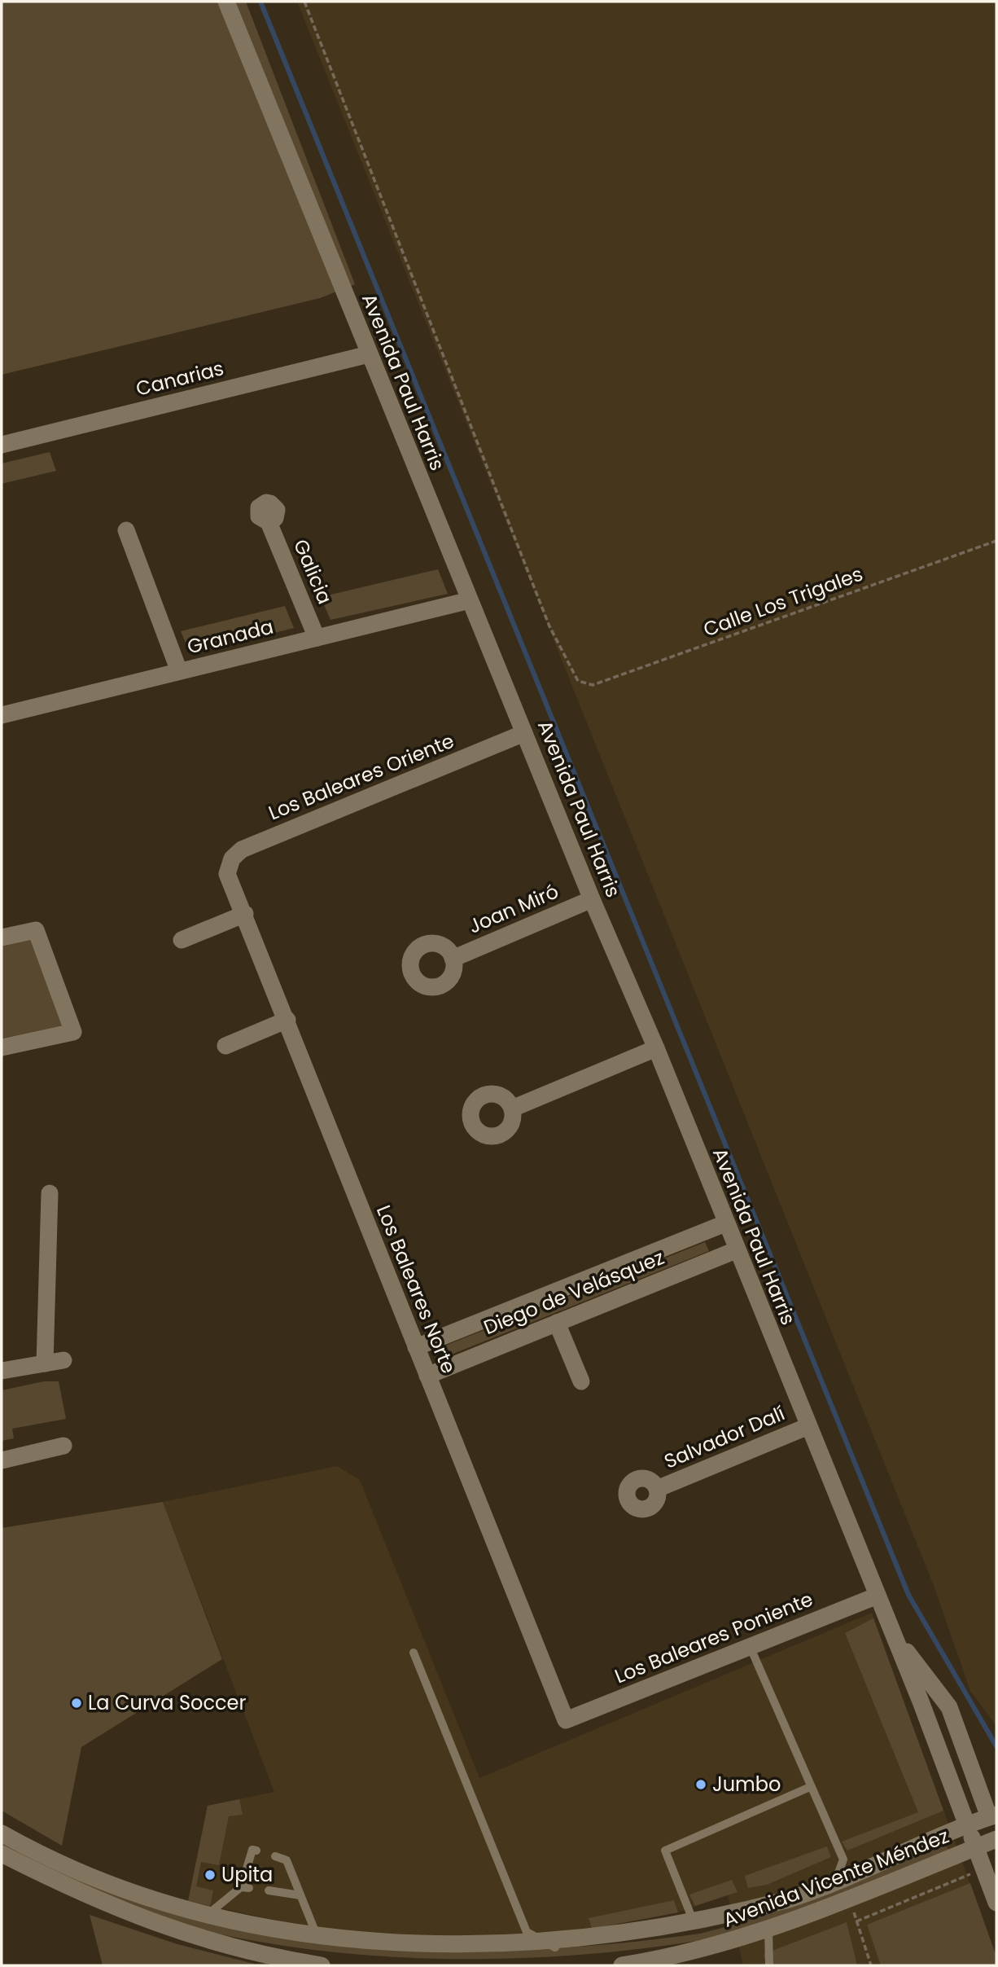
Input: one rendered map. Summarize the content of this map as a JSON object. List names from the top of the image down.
{
  "streets": {
    "street": [
      "Canarias",
      "Avenida Paul Harris",
      "Galicia",
      "Granada",
      "Los Baleares Oriente",
      "Joan Miró",
      "Los Baleares Norte",
      "Diego de Velásquez",
      "Salvador Dalí",
      "Los Baleares Poniente",
      "Avenida Vicente Méndez"
    ],
    "path": ["Calle Los Trigales"]
  },
  "crossings": [
    ["Canarias", "Avenida Paul Harris"],
    ["Avenida Paul Harris", "Granada"],
    ["Avenida Paul Harris", "Los Baleares Oriente"],
    ["Avenida Paul Harris", "Joan Miró"],
    ["Avenida Paul Harris", "Diego de Velásquez"],
    ["Avenida Paul Harris", "Salvador Dalí"],
    ["Avenida Paul Harris", "Los Baleares Poniente"],
    ["Avenida Paul Harris", "Avenida Vicente Méndez"],
    ["Galicia", "Granada"],
    ["Los Baleares Oriente", "Los Baleares Norte"],
    ["Los Baleares Norte", "Diego de Velásquez"],
    ["Los Baleares Norte", "Los Baleares Poniente"]
  ],
  "places": ["La Curva Soccer", "Jumbo", "Upita"]
}
